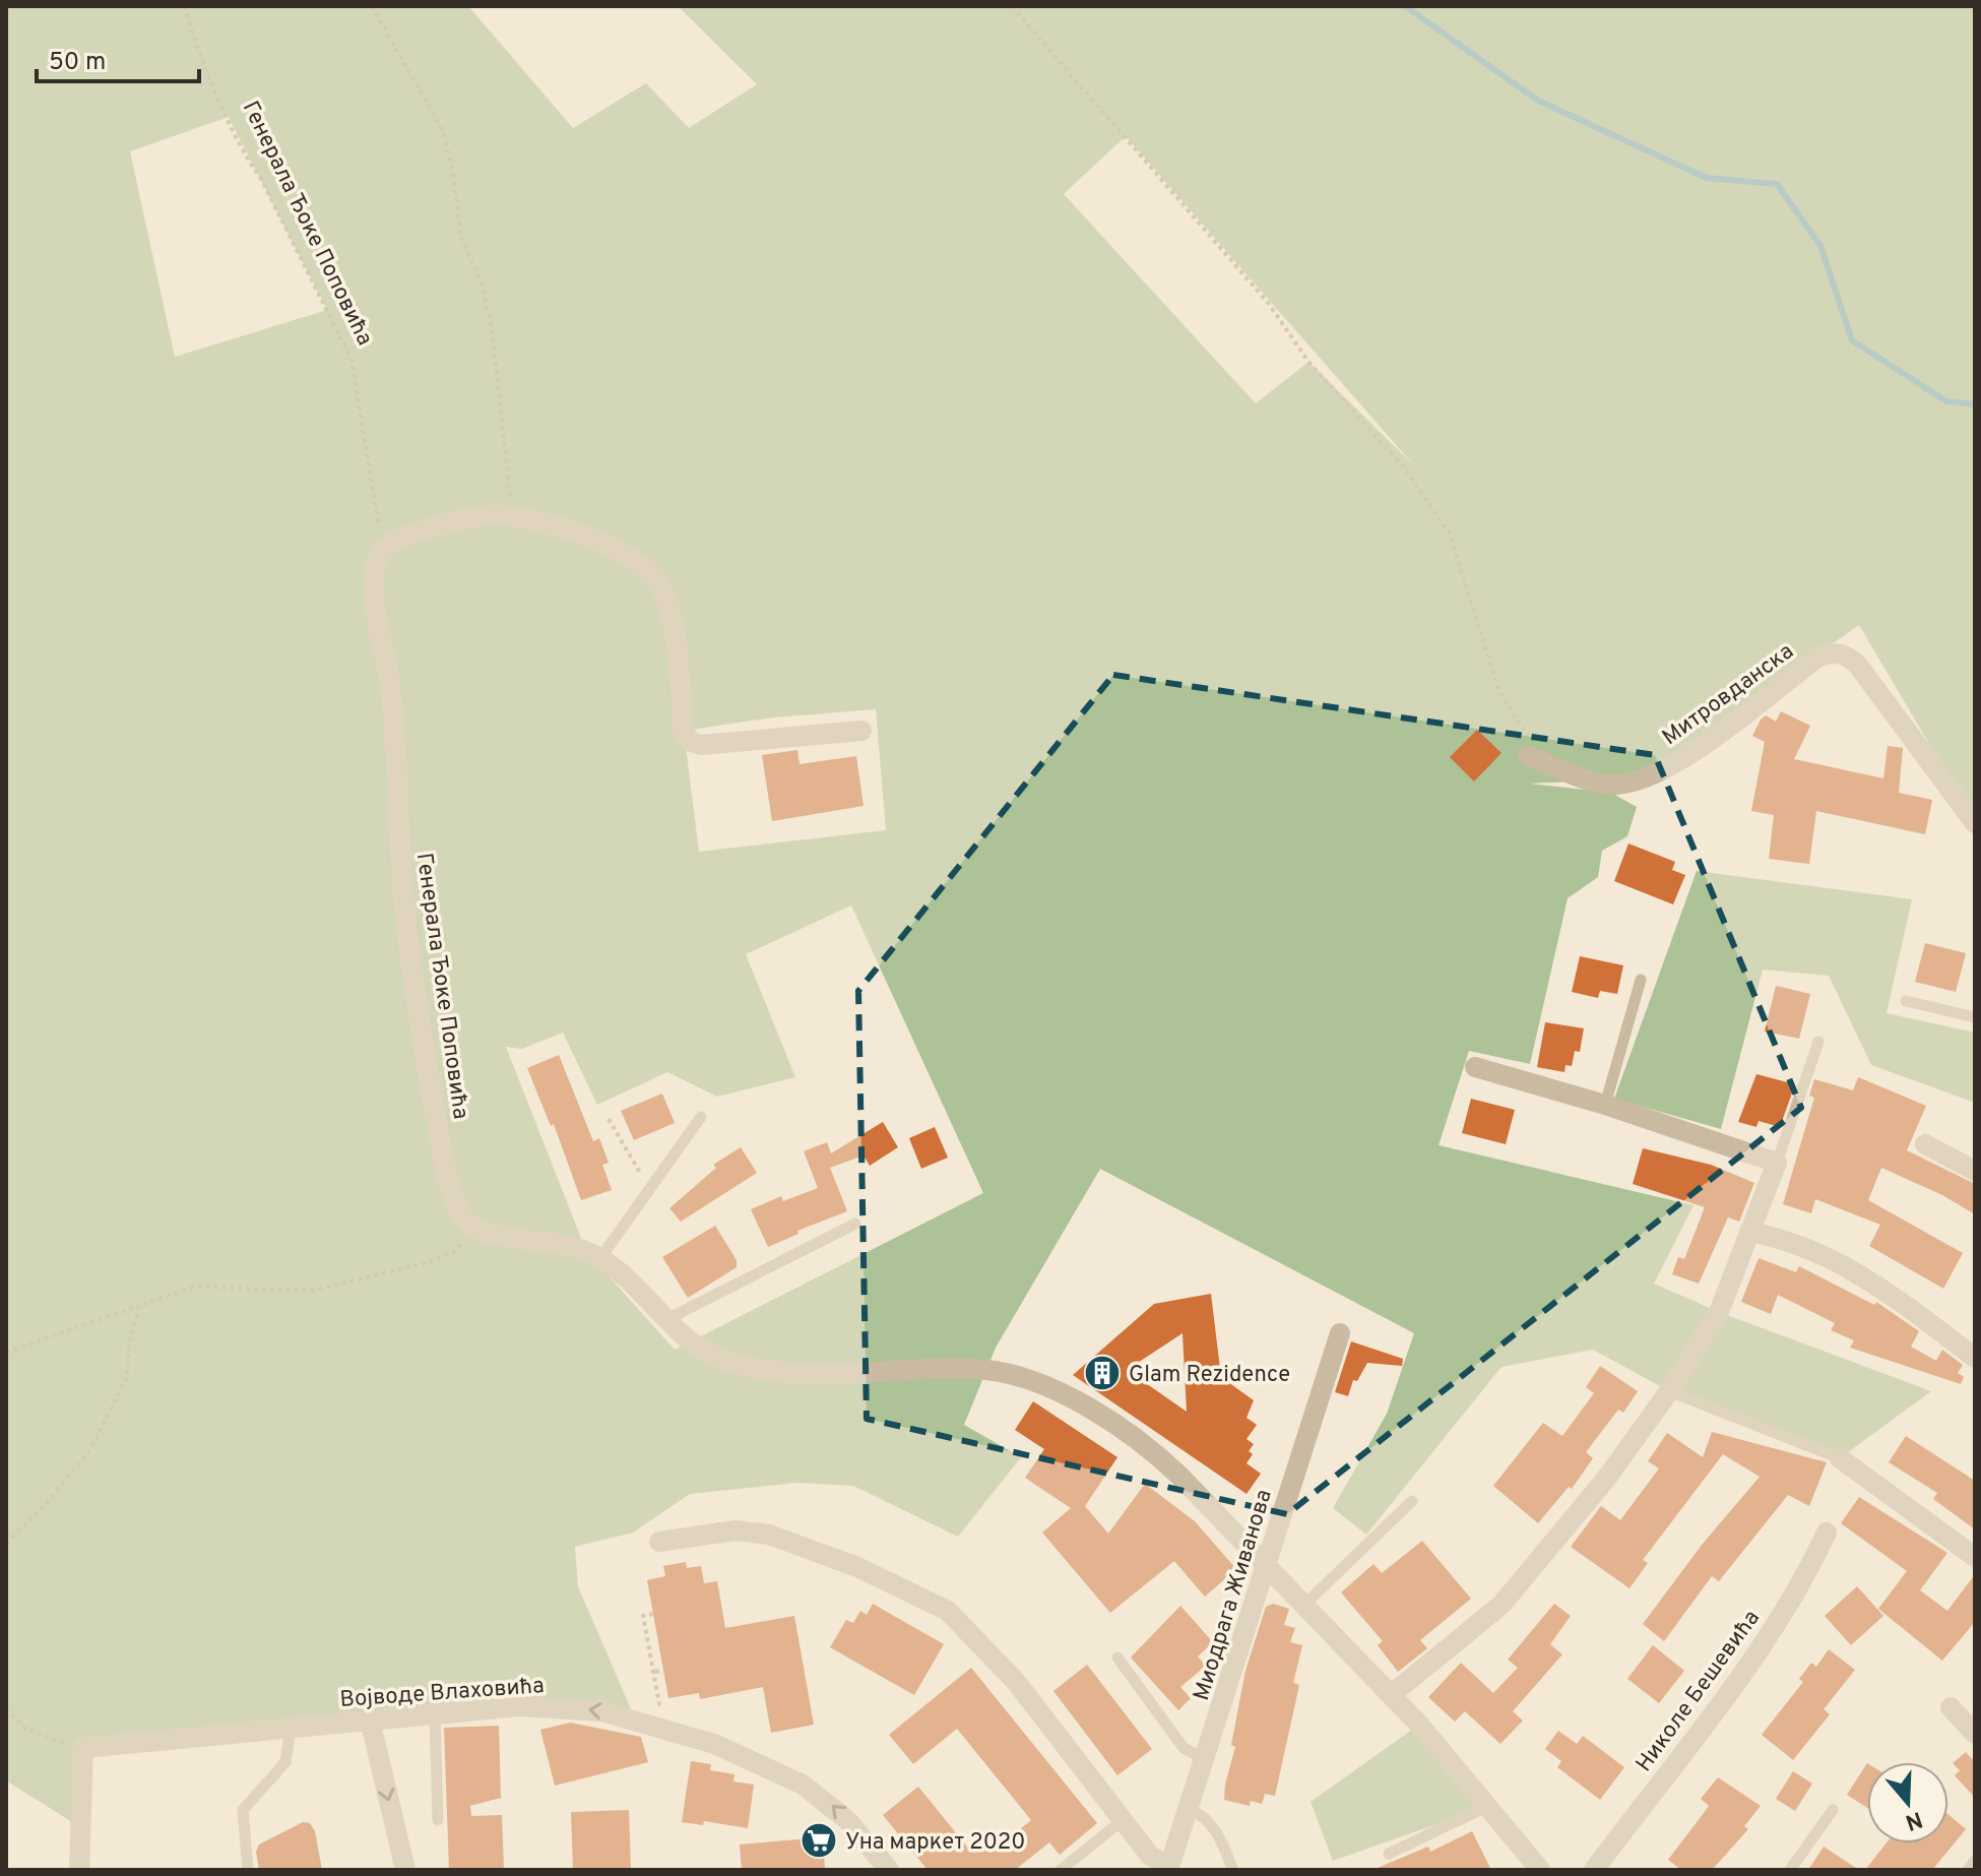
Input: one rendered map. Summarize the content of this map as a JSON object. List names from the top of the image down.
{
  "streets": {
    "street": [
      "Генерала Ђоке Поповића",
      "Митровданска",
      "Миодрага Живанова",
      "Николе Бешевића",
      "Војводе Влаховића"
    ]
  },
  "one_way": ["Војводе Влаховића"],
  "places": {
    "building": ["Glam Rezidence"],
    "supermarket": ["Уна маркет 2020"]
  },
  "scale_bar": "50 m",
  "north": "bottom"
}
